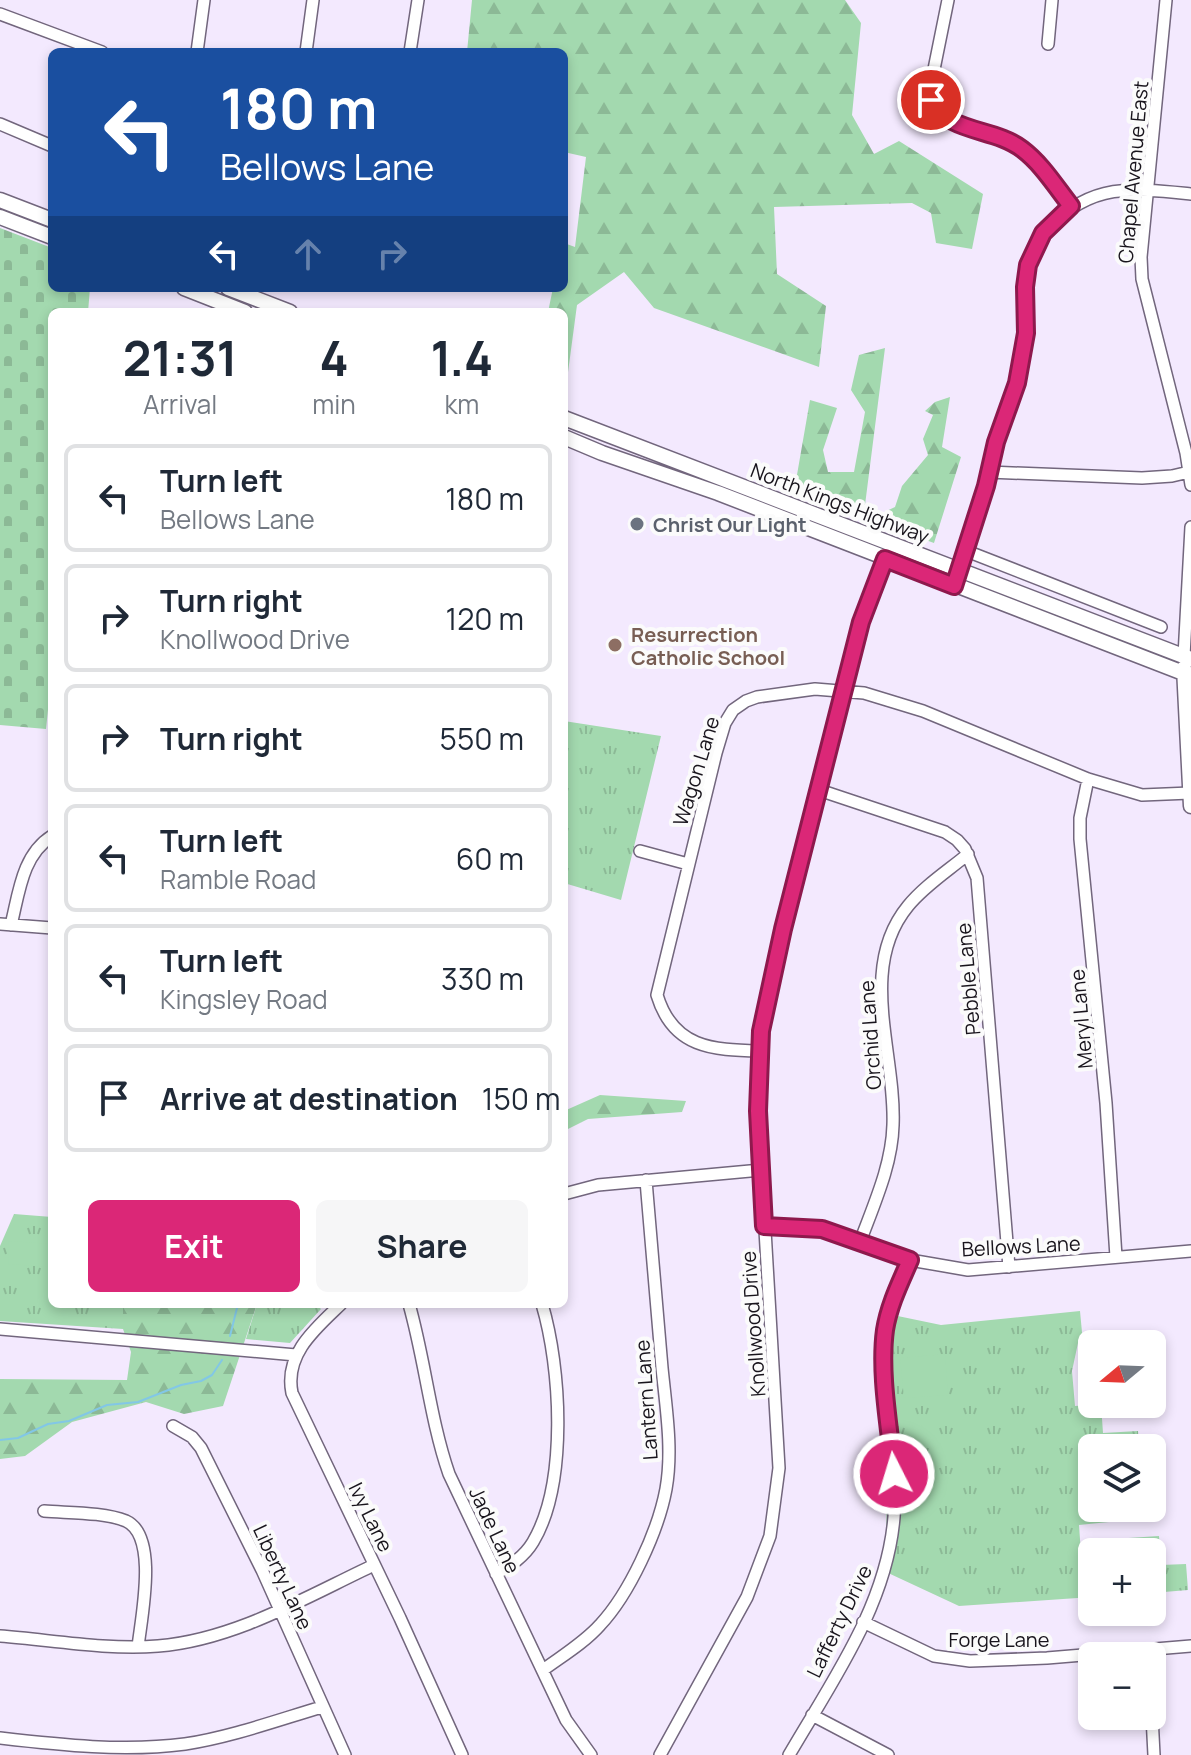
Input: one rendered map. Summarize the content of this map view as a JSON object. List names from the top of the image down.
{
  "streets": {
    "main road": ["North Kings Highway"],
    "street": [
      "Chapel Avenue East",
      "Wagon Lane",
      "Pebble Lane",
      "Meryl Lane",
      "Orchid Lane",
      "Bellows Lane",
      "Knollwood Drive",
      "Lantern Lane",
      "Ivy Lane",
      "Jade Lane",
      "Liberty Lane",
      "Lafferty Drive",
      "Forge Lane"
    ]
  },
  "crossings": [
    ["North Kings Highway", "Knollwood Drive"],
    ["Wagon Lane", "Meryl Lane"],
    ["Wagon Lane", "Knollwood Drive"],
    ["Pebble Lane", "Orchid Lane"],
    ["Pebble Lane", "Bellows Lane"],
    ["Meryl Lane", "Bellows Lane"],
    ["Orchid Lane", "Bellows Lane"],
    ["Bellows Lane", "Knollwood Drive"],
    ["Bellows Lane", "Lafferty Drive"],
    ["Lantern Lane", "Jade Lane"],
    ["Lafferty Drive", "Forge Lane"]
  ],
  "places": ["Christ Our Light", "Resurrection Catholic School"],
  "north": "left",
  "page": {
    "turn": ["180 m", "Bellows Lane"],
    "eta": [
      "21:31",
      "Arrival",
      "4",
      "min",
      "1.4",
      "km"
    ],
    "list": [
      {
        "name": "Turn left",
        "note": "Bellows Lane",
        "value": "180 m"
      },
      {
        "name": "Turn right",
        "note": "Knollwood Drive",
        "value": "120 m"
      },
      {
        "name": "Turn right",
        "value": "550 m"
      },
      {
        "name": "Turn left",
        "note": "Ramble Road",
        "value": "60 m"
      },
      {
        "name": "Turn left",
        "note": "Kingsley Road",
        "value": "330 m"
      },
      {
        "name": "Arrive at destination",
        "value": "150 m"
      }
    ],
    "buttons": ["Exit", "Share"],
    "map_buttons": ["+", "−"]
  }
}
